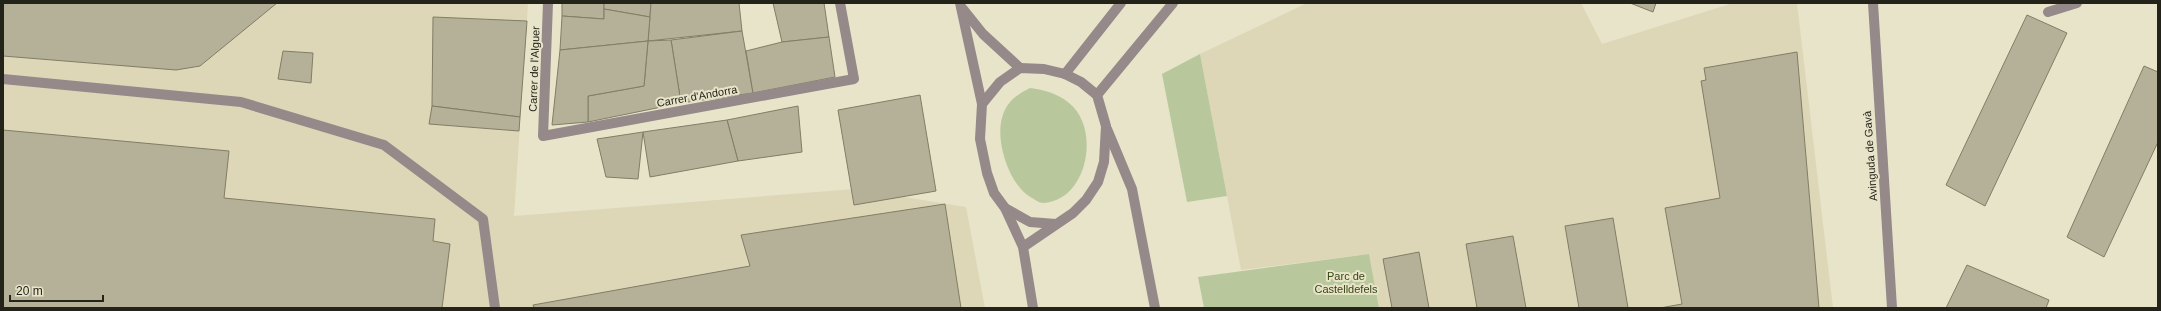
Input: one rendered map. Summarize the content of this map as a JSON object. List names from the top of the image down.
{
  "streets": {
    "street": ["Carrer de l'Alguer", "Carrer d'Andorra", "Avinguda de Gavà"]
  },
  "crossings": [
    ["Carrer de l'Alguer", "Carrer d'Andorra"]
  ],
  "parks": ["Parc de Castelldefels"],
  "scale_bar": "20 m"
}
